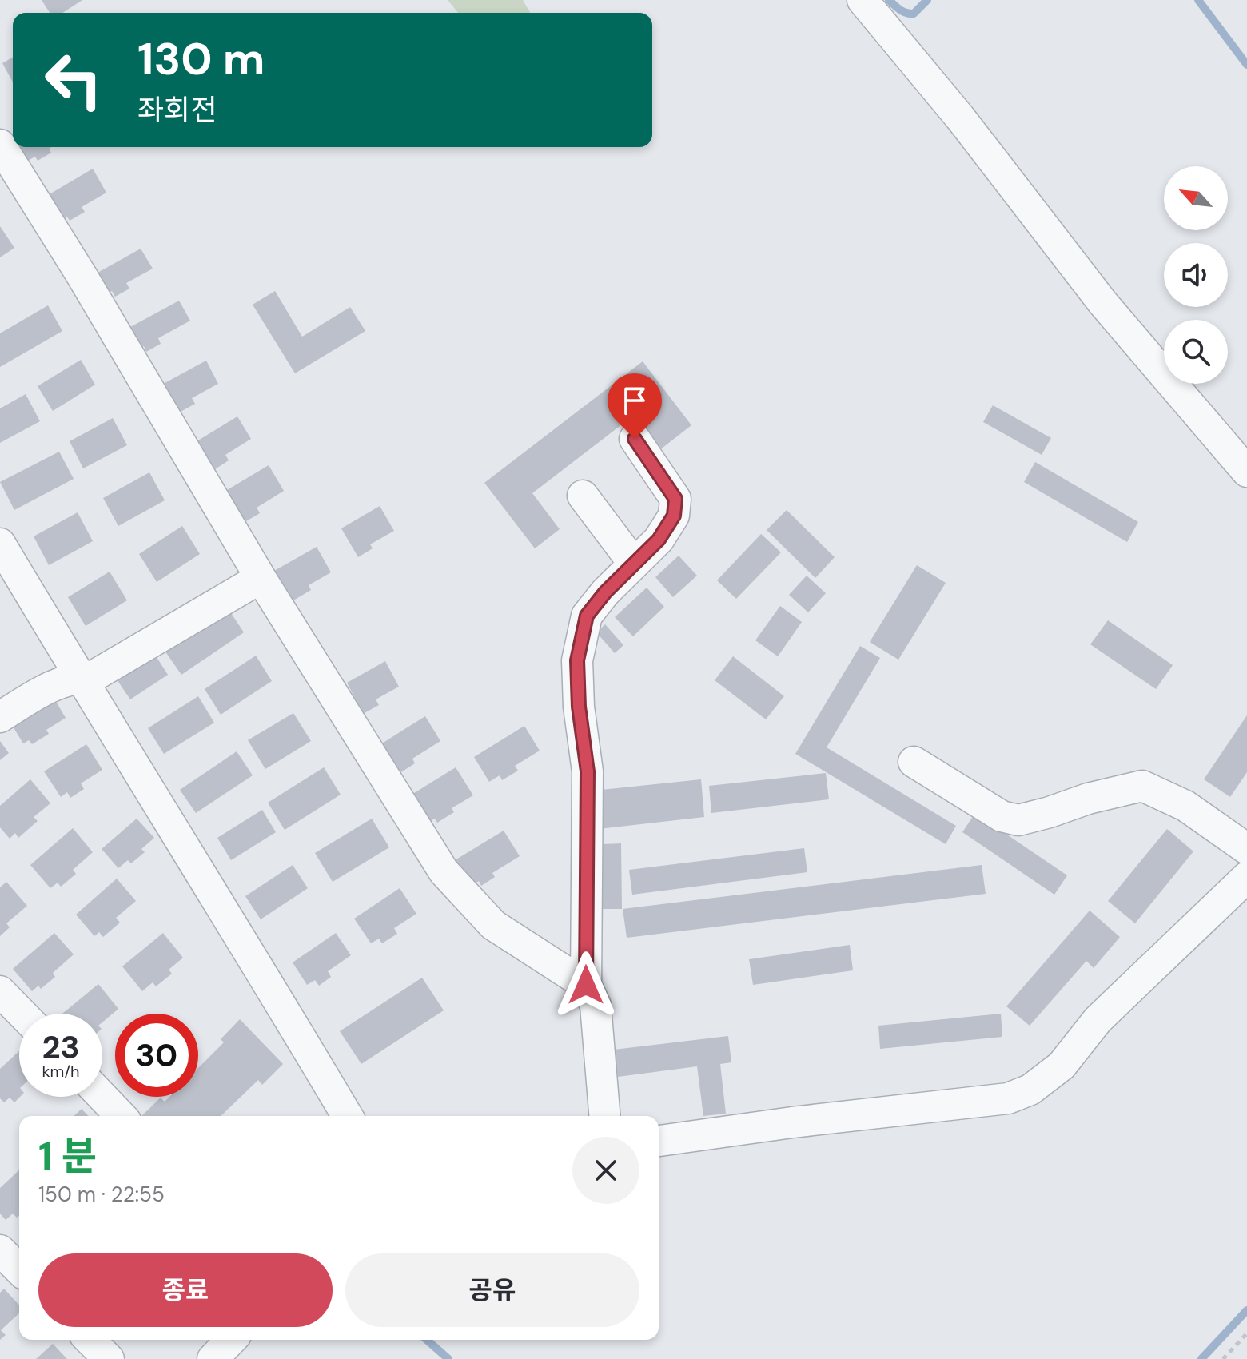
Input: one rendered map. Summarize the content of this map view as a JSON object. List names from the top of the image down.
{
  "north": "top left",
  "page": {
    "turn": ["130 m", "좌회전"],
    "speed": "23 km/h",
    "limit": "30",
    "heading": ["1 분", "150 m · 22:55"],
    "buttons": ["종료", "공유"]
  }
}
